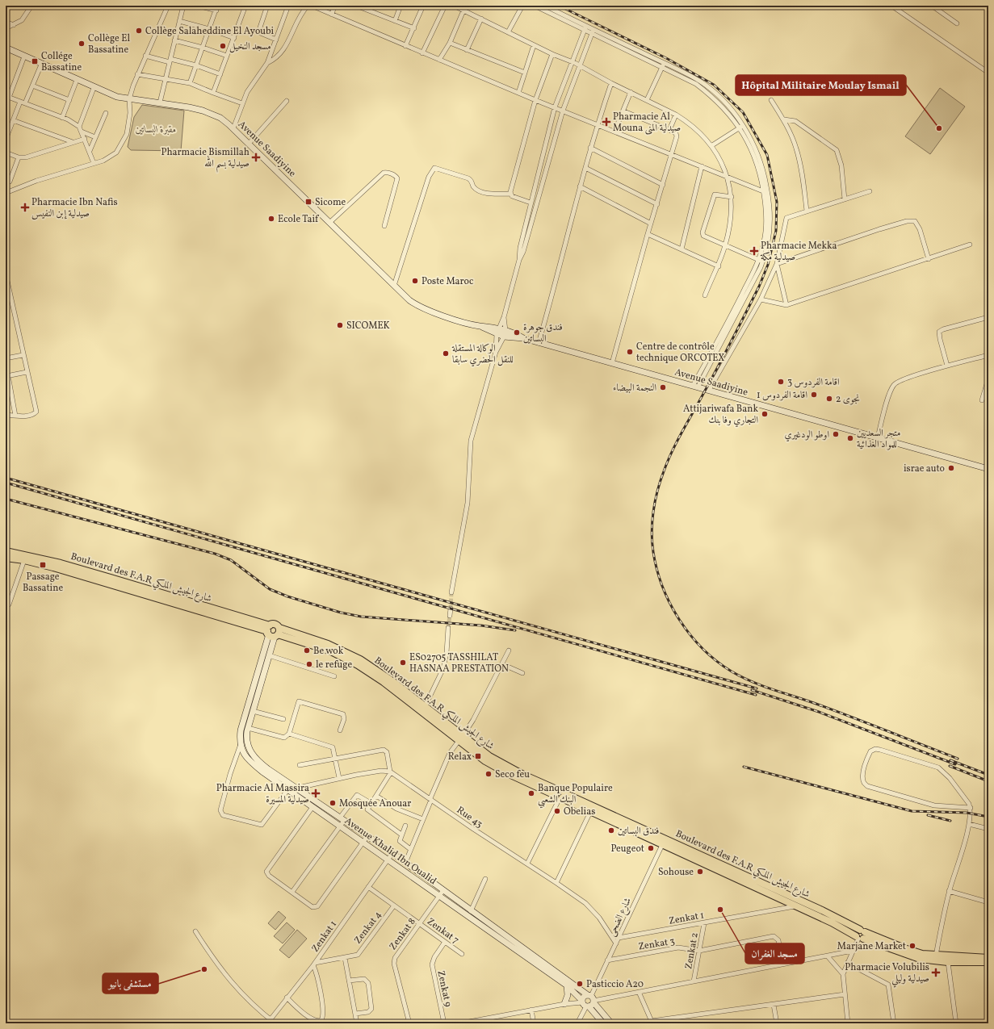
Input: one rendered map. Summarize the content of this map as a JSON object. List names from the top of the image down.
{
  "streets": {
    "main road": ["Avenue Saadiyine", "Boulevard des F.A.R شارع الجيش الملكي", "Avenue Khalid Ibn Oualid"],
    "street": [
      "Rue 43",
      "شارع الضحى",
      "Zenkat 1",
      "Zenkat 4",
      "Zenkat 7",
      "Zenkat 8",
      "Zenkat 3",
      "Zenkat 2",
      "Zenkat 9"
    ]
  },
  "crossings": [
    ["Boulevard des F.A.R شارع الجيش الملكي", "Avenue Khalid Ibn Oualid"],
    ["Boulevard des F.A.R شارع الجيش الملكي", "شارع الضحى"],
    ["Boulevard des F.A.R شارع الجيش الملكي", "Zenkat 1"],
    ["Rue 43", "شارع الضحى"],
    ["Avenue Khalid Ibn Oualid", "شارع الضحى"],
    ["Avenue Khalid Ibn Oualid", "Zenkat 1"],
    ["Avenue Khalid Ibn Oualid", "Zenkat 8"],
    ["شارع الضحى", "Zenkat 1"],
    ["شارع الضحى", "Zenkat 3"],
    ["Zenkat 1", "Zenkat 4"],
    ["Zenkat 1", "Zenkat 7"],
    ["Zenkat 1", "Zenkat 2"],
    ["Zenkat 4", "Zenkat 7"],
    ["Zenkat 7", "Zenkat 8"],
    ["Zenkat 7", "Zenkat 9"],
    ["Zenkat 3", "Zenkat 2"]
  ],
  "parks": ["مقبرة البساتين"],
  "places": {
    "other": [
      "Collège Salaheddine El Ayoubi",
      "Collège El Bassatine",
      "مسجد النخيل",
      "Hôpital Militaire Moulay Ismail",
      "Ecole Taif",
      "Poste Maroc",
      "SICOMEK",
      "فندق جوهرة البساتين",
      "Centre de contrôle technique ORCOTEX",
      "الوكالة المستقلة للنقل الحضري سابقا",
      "اقامة الفردوس 3",
      "النجمة البيضاء",
      "اقامة الفردوس 1",
      "نجوى 2",
      "Attijariwafa Bank التجاري وفا بنك",
      "اوطو الودغيري",
      "متجر السعديين للمواد الغذائية",
      "israe auto",
      "Be wok",
      "ES02705 TASSHILAT HASNAA PRESTATION",
      "le refuge",
      "Seco feu",
      "Banque Populaire البنك الشعبي",
      "Mosquée Anouar",
      "Obelias",
      "فندق البساتين",
      "Peugeot",
      "Sohouse",
      "مسجد الغفران",
      "Marjane Market",
      "مستشفى بانيو",
      "Pasticcio A20"
    ],
    "transit": [
      "Collége Bassatine",
      "Sicome",
      "Passage Bassatine",
      "Relax"
    ],
    "health": [
      "Pharmacie Al Mouna صيدلية المنى",
      "Pharmacie Bismillah صيدلية بسم الله",
      "Pharmacie Ibn Nafis صيدلية إبن النفيس",
      "Pharmacie Mekka صيدلية مكة",
      "Pharmacie Al Massira صيدلية المسيرة",
      "Pharmacie Volubilis صيدلية وليلي"
    ]
  }
}
